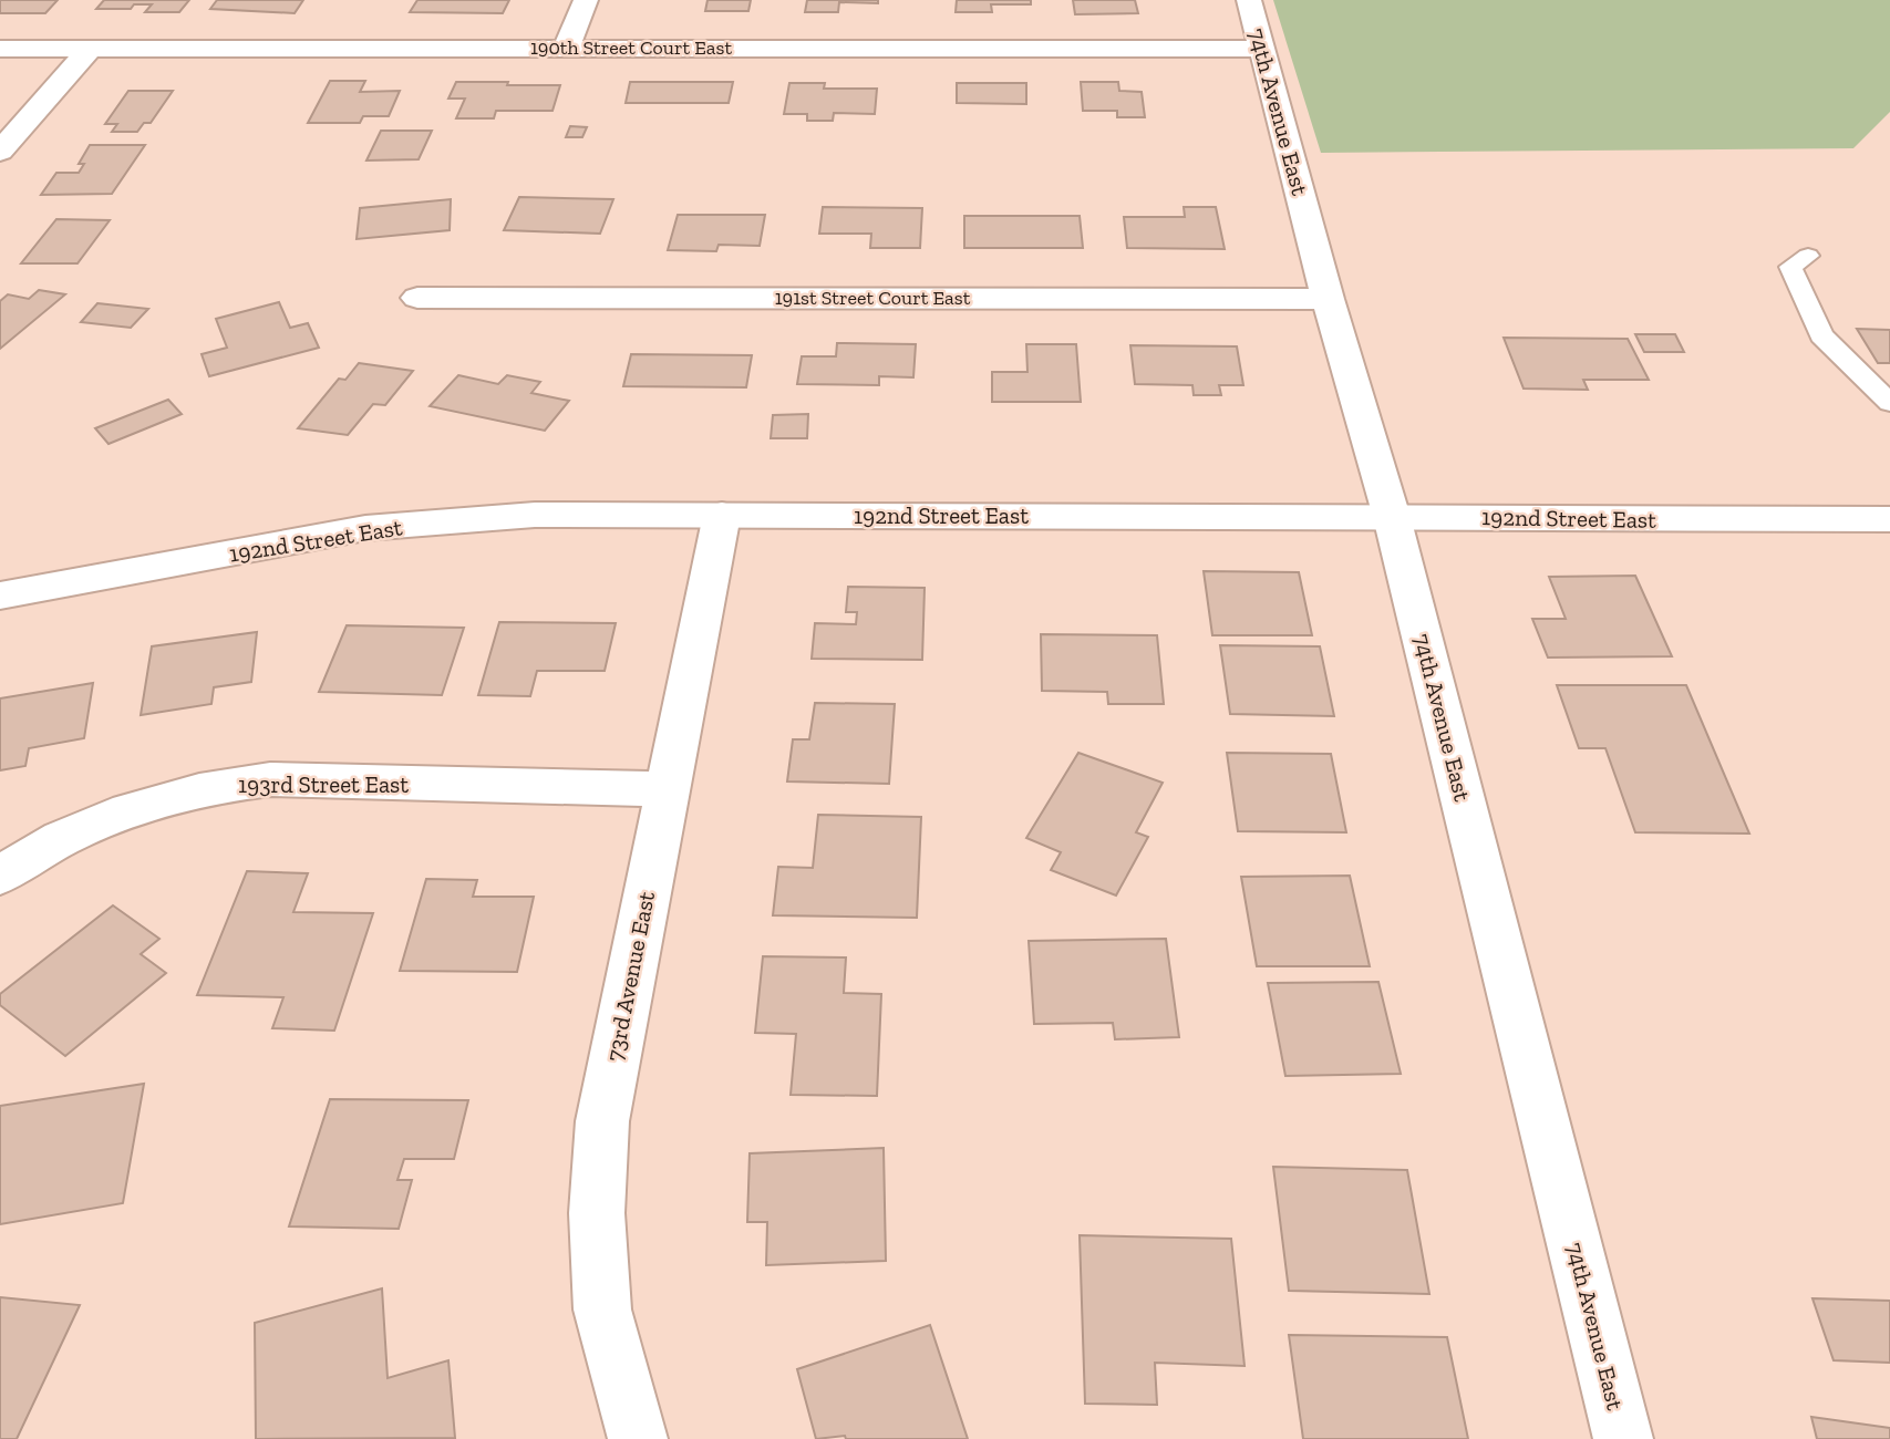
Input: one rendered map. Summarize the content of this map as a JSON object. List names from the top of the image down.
{
  "streets": {
    "street": [
      "190th Street Court East",
      "74th Avenue East",
      "191st Street Court East",
      "192nd Street East",
      "193rd Street East",
      "73rd Avenue East"
    ]
  },
  "crossings": [
    ["190th Street Court East", "74th Avenue East"],
    ["74th Avenue East", "191st Street Court East"],
    ["74th Avenue East", "192nd Street East"],
    ["192nd Street East", "73rd Avenue East"],
    ["193rd Street East", "73rd Avenue East"]
  ]
}
